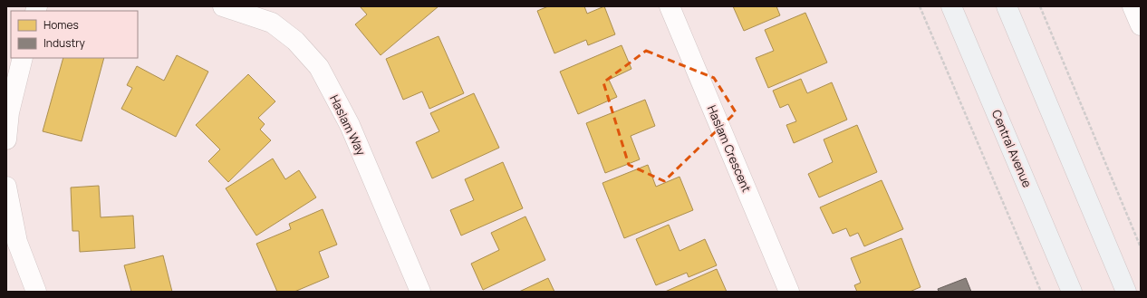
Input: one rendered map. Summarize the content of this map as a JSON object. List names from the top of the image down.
{
  "streets": {
    "main road": ["Central Avenue"],
    "street": ["Haslam Way", "Haslam Crescent"]
  },
  "legend": ["Homes", "Industry"]
}
